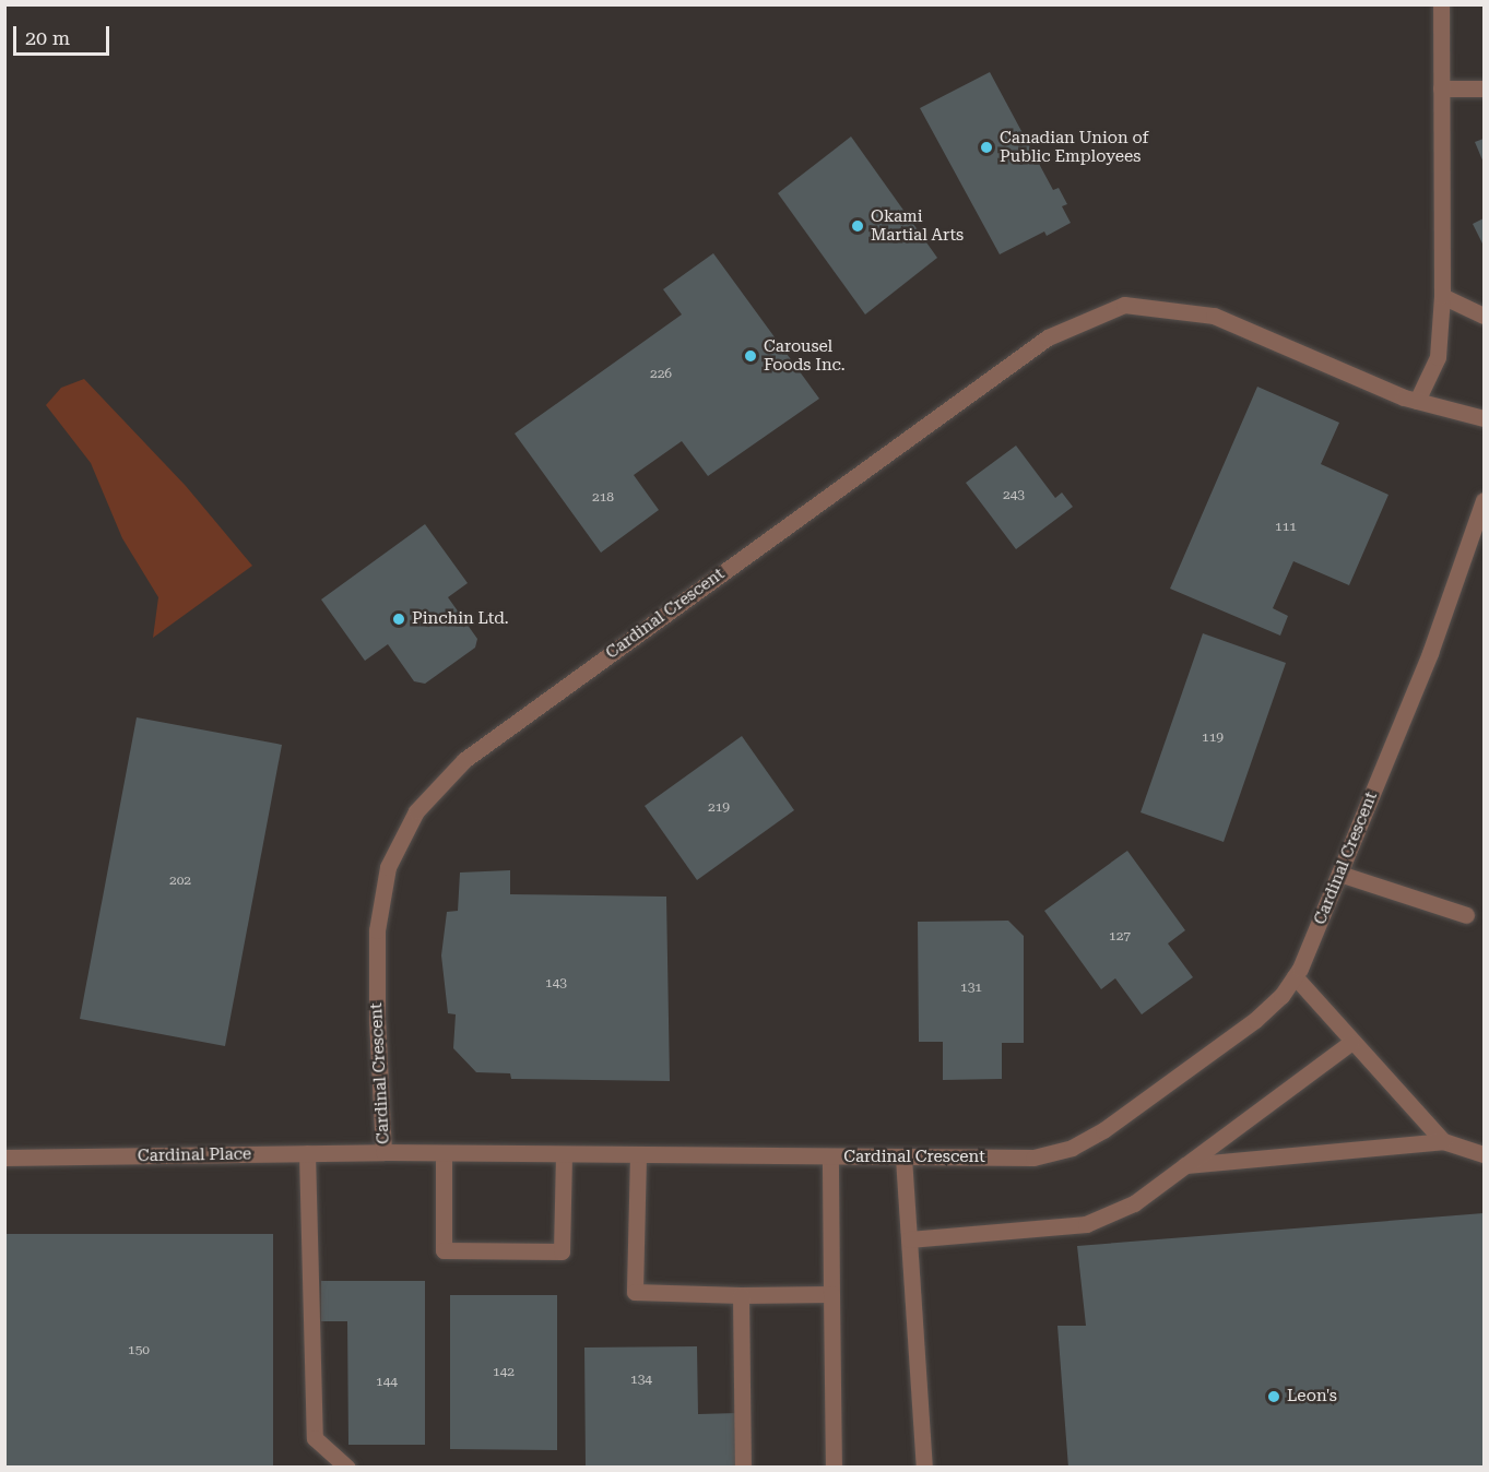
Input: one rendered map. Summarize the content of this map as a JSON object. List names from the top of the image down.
{
  "streets": {
    "street": ["Cardinal Crescent", "Cardinal Place"]
  },
  "crossings": [
    ["Cardinal Crescent", "Cardinal Place"]
  ],
  "places": [
    "Canadian Union of Public Employees",
    "Okami Martial Arts",
    "Carousel Foods Inc.",
    "Pinchin Ltd.",
    "Leon's"
  ],
  "house_numbers": [
    "226",
    "243",
    "218",
    "111",
    "119",
    "219",
    "202",
    "127",
    "143",
    "131",
    "150",
    "142",
    "134",
    "144"
  ],
  "scale_bar": "20 m"
}
